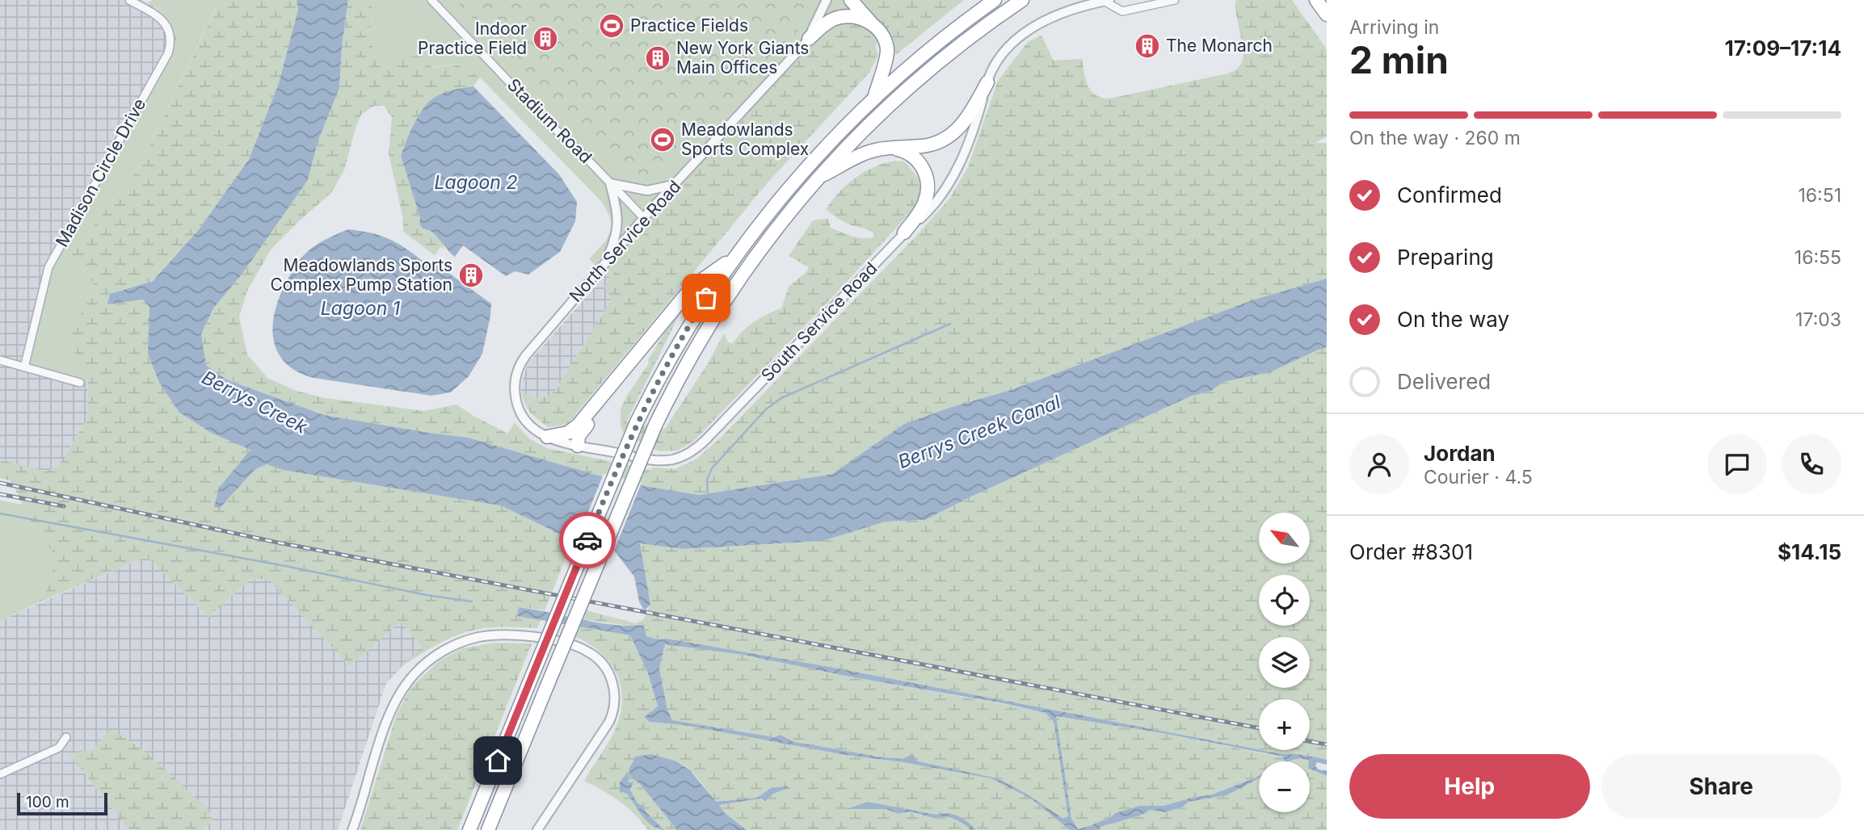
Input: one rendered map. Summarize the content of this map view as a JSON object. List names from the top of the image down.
{
  "streets": {
    "street": [
      "Stadium Road",
      "Madison Circle Drive",
      "North Service Road",
      "South Service Road"
    ]
  },
  "crossings": [
    ["Stadium Road", "North Service Road"],
    ["North Service Road", "South Service Road"]
  ],
  "water": [
    "Lagoon 2",
    "Lagoon 1",
    "Berrys Creek",
    "Berrys Creek Canal"
  ],
  "places": {
    "sports": ["Practice Fields", "Meadowlands Sports Complex"],
    "building": [
      "Indoor Practice Field",
      "The Monarch",
      "New York Giants Main Offices",
      "Meadowlands Sports Complex Pump Station"
    ]
  },
  "scale_bar": "100 m",
  "north": "top left",
  "page": {
    "heading": ["2 min", "Arriving in", "17:09–17:14"],
    "panel": [
      "Jordan",
      "Courier · 4.5",
      "Order #8301",
      "$14.15"
    ],
    "bar": "On the way · 260 m",
    "list": [
      ["Confirmed", "16:51"],
      ["Preparing", "16:55"],
      ["On the way", "17:03"],
      "Delivered"
    ],
    "map_buttons": ["+", "−"],
    "buttons": ["Help", "Share"],
    "scale": "100 m"
  }
}
